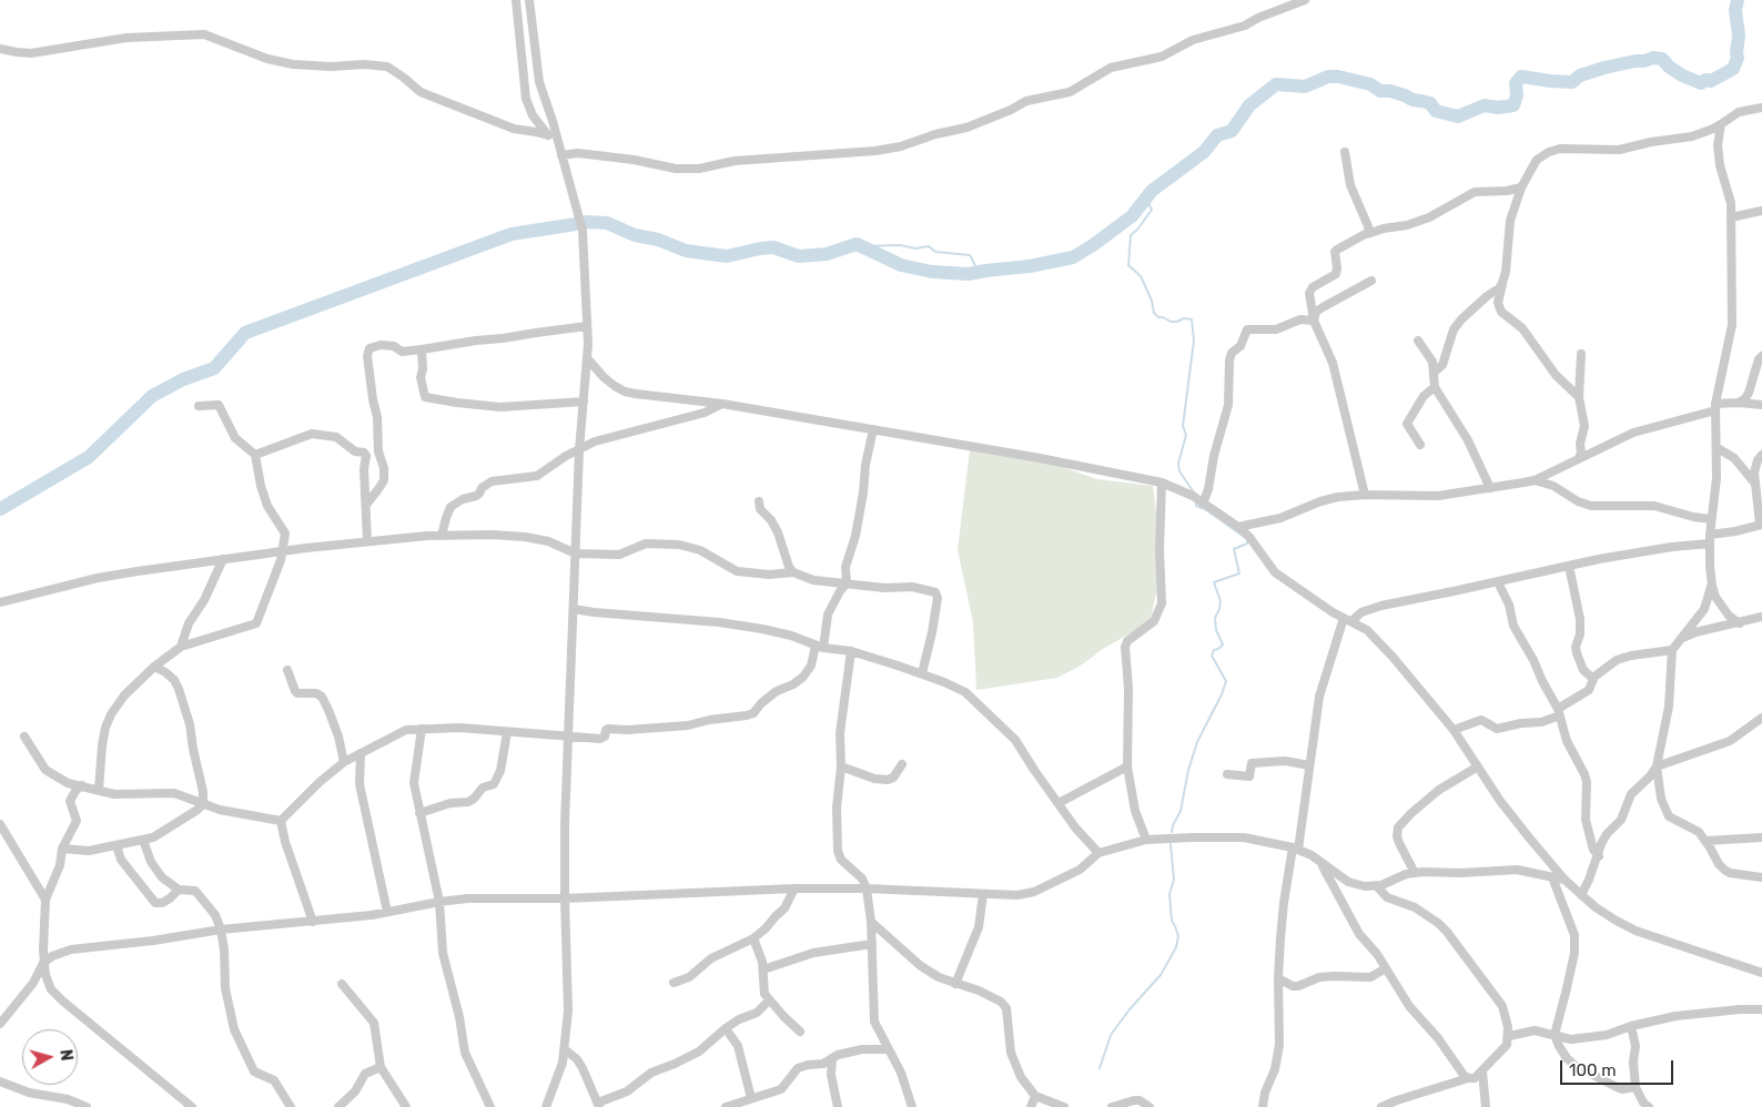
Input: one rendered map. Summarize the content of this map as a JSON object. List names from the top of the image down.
{
  "scale_bar": "100 m",
  "north": "right"
}
